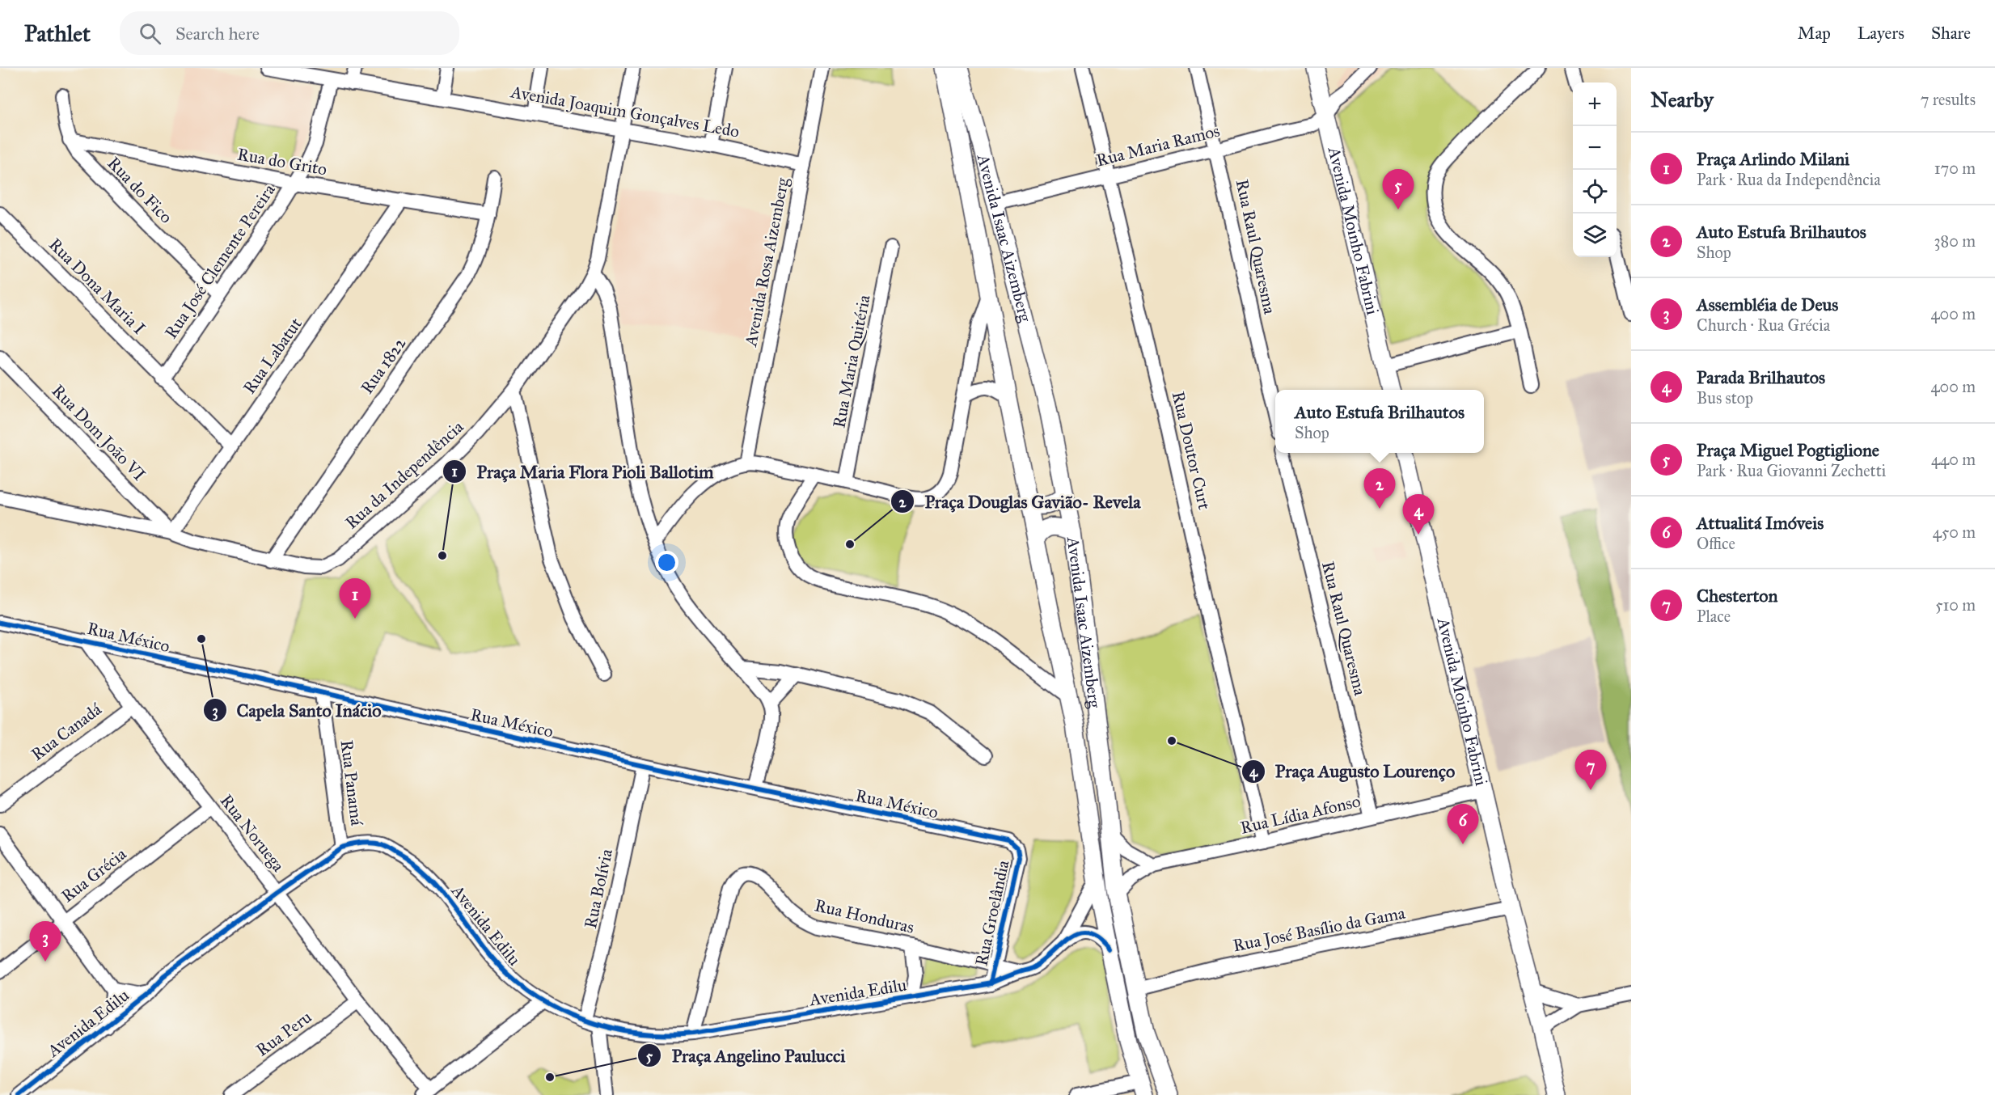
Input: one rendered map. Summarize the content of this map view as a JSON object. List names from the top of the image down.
{
  "streets": {
    "street": [
      "Avenida Joaquim Gonçalves Ledo",
      "Rua Maria Ramos",
      "Rua do Grito",
      "Rua do Fico",
      "Avenida Moinho Fabrini",
      "Avenida Isaac Aizemberg",
      "Rua Raul Quaresma",
      "Rua José Clemente Pereira",
      "Avenida Rosa Aizemberg",
      "Rua Dona Maria I",
      "Rua Labatut",
      "Rua Maria Quitéria",
      "Rua 1822",
      "Rua Dom João VI",
      "Rua Doutor Curt",
      "Rua da Independência",
      "Rua México",
      "Rua Canadá",
      "Rua Panamá",
      "Rua Lídia Afonso",
      "Rua Noruega",
      "Rua Grécia",
      "Rua Bolívia",
      "Rua Groelândia",
      "Rua Honduras",
      "Avenida Edilu",
      "Rua José Basílio da Gama",
      "Rua Peru"
    ]
  },
  "crossings": [
    ["Avenida Joaquim Gonçalves Ledo", "Rua José Clemente Pereira"],
    ["Avenida Joaquim Gonçalves Ledo", "Avenida Rosa Aizemberg"],
    ["Avenida Joaquim Gonçalves Ledo", "Rua da Independência"],
    ["Rua Maria Ramos", "Avenida Moinho Fabrini"],
    ["Rua Maria Ramos", "Avenida Isaac Aizemberg"],
    ["Rua Maria Ramos", "Rua Raul Quaresma"],
    ["Rua Maria Ramos", "Rua Doutor Curt"],
    ["Rua do Grito", "Rua do Fico"],
    ["Rua do Grito", "Rua José Clemente Pereira"],
    ["Rua do Grito", "Rua Labatut"],
    ["Rua do Grito", "Rua 1822"],
    ["Rua do Fico", "Rua José Clemente Pereira"],
    ["Avenida Moinho Fabrini", "Rua Lídia Afonso"],
    ["Avenida Moinho Fabrini", "Rua José Basílio da Gama"],
    ["Avenida Isaac Aizemberg", "Rua Lídia Afonso"],
    ["Avenida Isaac Aizemberg", "Avenida Edilu"],
    ["Avenida Isaac Aizemberg", "Rua José Basílio da Gama"],
    ["Rua Raul Quaresma", "Rua Lídia Afonso"],
    ["Rua José Clemente Pereira", "Rua Dona Maria I"],
    ["Rua Dona Maria I", "Rua Labatut"],
    ["Rua Labatut", "Rua Dom João VI"],
    ["Rua Labatut", "Rua da Independência"],
    ["Rua 1822", "Rua da Independência"],
    ["Rua Dom João VI", "Rua da Independência"],
    ["Rua Doutor Curt", "Rua Lídia Afonso"],
    ["Rua México", "Rua Panamá"],
    ["Rua México", "Rua Noruega"],
    ["Rua México", "Rua Bolívia"],
    ["Rua México", "Rua Groelândia"],
    ["Rua Canadá", "Rua Noruega"],
    ["Rua Panamá", "Avenida Edilu"],
    ["Rua Noruega", "Rua Grécia"],
    ["Rua Noruega", "Avenida Edilu"],
    ["Rua Noruega", "Rua Peru"],
    ["Rua Bolívia", "Avenida Edilu"],
    ["Rua Groelândia", "Rua Honduras"],
    ["Rua Groelândia", "Avenida Edilu"],
    ["Rua Honduras", "Avenida Edilu"]
  ],
  "places": [
    "Praça Douglas Gavião- Revela",
    "Praça Maria Flora Pioli Ballotim",
    "Capela Santo Inácio",
    "Praça Augusto Lourenço",
    "Praça Angelino Paulucci"
  ],
  "page": {
    "header": "Pathlet",
    "search": "Search here",
    "nav": ["Map", "Layers", "Share"],
    "heading": ["Nearby", "7 results"],
    "map_buttons": ["+", "−"],
    "list": [
      {
        "mark": "1",
        "name": "Praça Arlindo Milani",
        "note": "Park · Rua da Independência",
        "value": "170 m"
      },
      {
        "mark": "2",
        "name": "Auto Estufa Brilhautos",
        "note": "Shop",
        "value": "380 m"
      },
      {
        "mark": "3",
        "name": "Assembléia de Deus",
        "note": "Church · Rua Grécia",
        "value": "400 m"
      },
      {
        "mark": "4",
        "name": "Parada Brilhautos",
        "note": "Bus stop",
        "value": "400 m"
      },
      {
        "mark": "5",
        "name": "Praça Miguel Pogtiglione",
        "note": "Park · Rua Giovanni Zechetti",
        "value": "440 m"
      },
      {
        "mark": "6",
        "name": "Attualitá Imóveis",
        "note": "Office",
        "value": "450 m"
      },
      {
        "mark": "7",
        "name": "Chesterton",
        "note": "Place",
        "value": "510 m"
      }
    ],
    "pins": [
      "5",
      "2",
      "4",
      "1",
      "7",
      "6",
      "3"
    ],
    "popup": ["Auto Estufa Brilhautos", "Shop"]
  }
}
